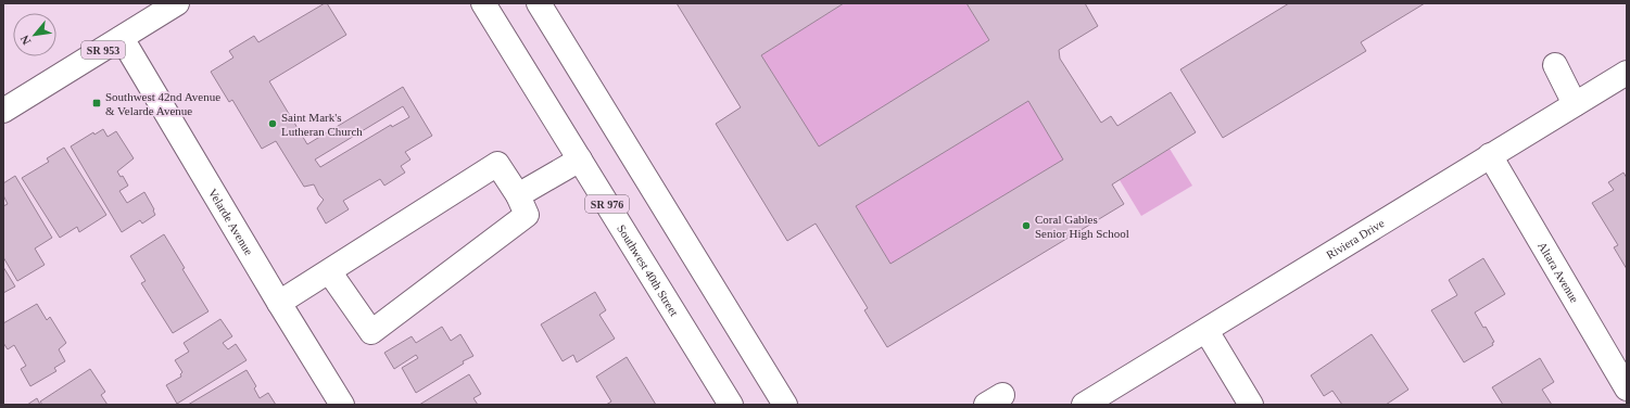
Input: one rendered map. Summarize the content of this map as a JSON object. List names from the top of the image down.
{
  "streets": {
    "street": [
      "SR 953",
      "SR 976",
      "Velarde Avenue",
      "Riviera Drive",
      "Southwest 40th Street",
      "Altara Avenue"
    ]
  },
  "crossings": [
    ["SR 953", "Velarde Avenue"],
    ["Riviera Drive", "Altara Avenue"]
  ],
  "places": {
    "transit": ["Southwest 42nd Avenue & Velarde Avenue"],
    "other": ["Saint Mark's Lutheran Church", "Coral Gables Senior High School"]
  },
  "north": "bottom left"
}
